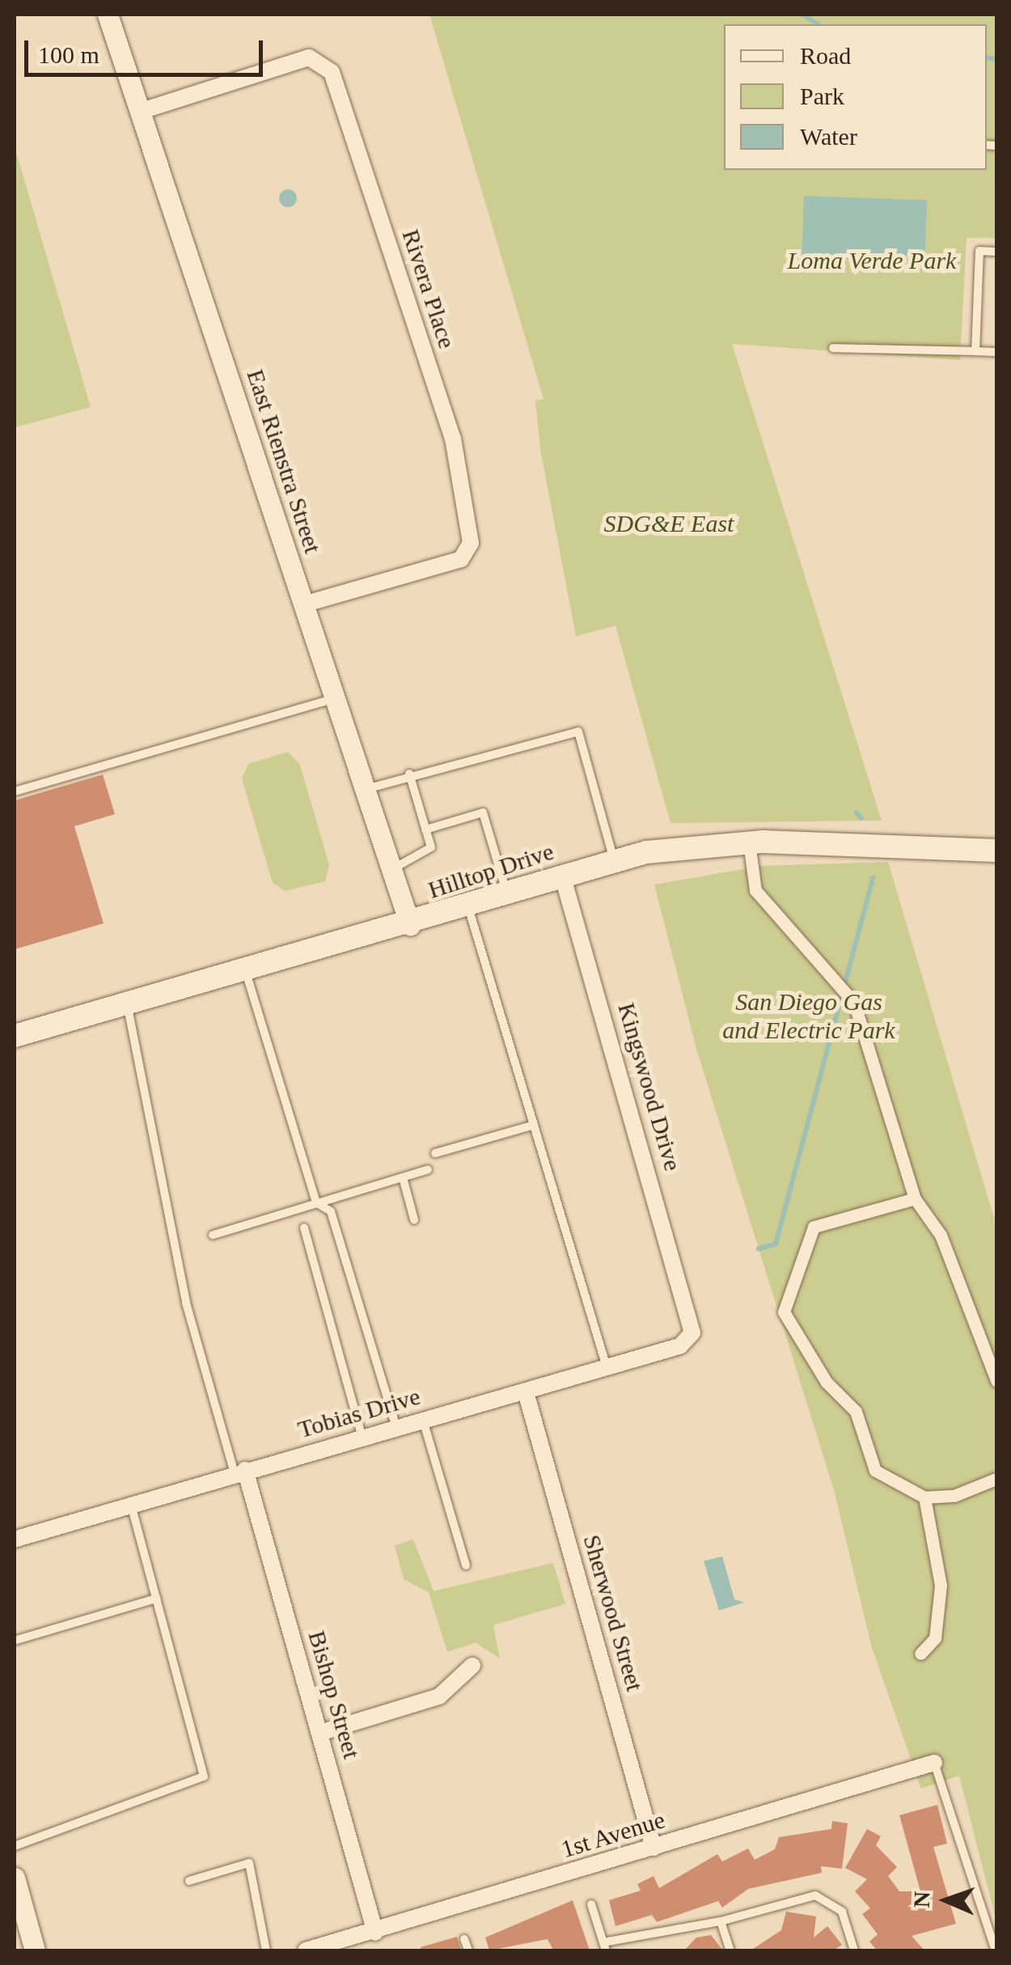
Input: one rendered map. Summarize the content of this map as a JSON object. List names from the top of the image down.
{
  "streets": {
    "main road": ["Hilltop Drive"],
    "street": [
      "Rivera Place",
      "East Rienstra Street",
      "Kingswood Drive",
      "Tobias Drive",
      "Sherwood Street",
      "Bishop Street",
      "1st Avenue"
    ]
  },
  "crossings": [
    ["Rivera Place", "East Rienstra Street"],
    ["East Rienstra Street", "Hilltop Drive"],
    ["Hilltop Drive", "Kingswood Drive"],
    ["Kingswood Drive", "Tobias Drive"],
    ["Tobias Drive", "Sherwood Street"],
    ["Tobias Drive", "Bishop Street"],
    ["Sherwood Street", "1st Avenue"],
    ["Bishop Street", "1st Avenue"]
  ],
  "parks": ["Loma Verde Park", "SDG&E East", "San Diego Gas and Electric Park"],
  "legend": ["Road", "Park", "Water"],
  "scale_bar": "100 m",
  "north": "left"
}
